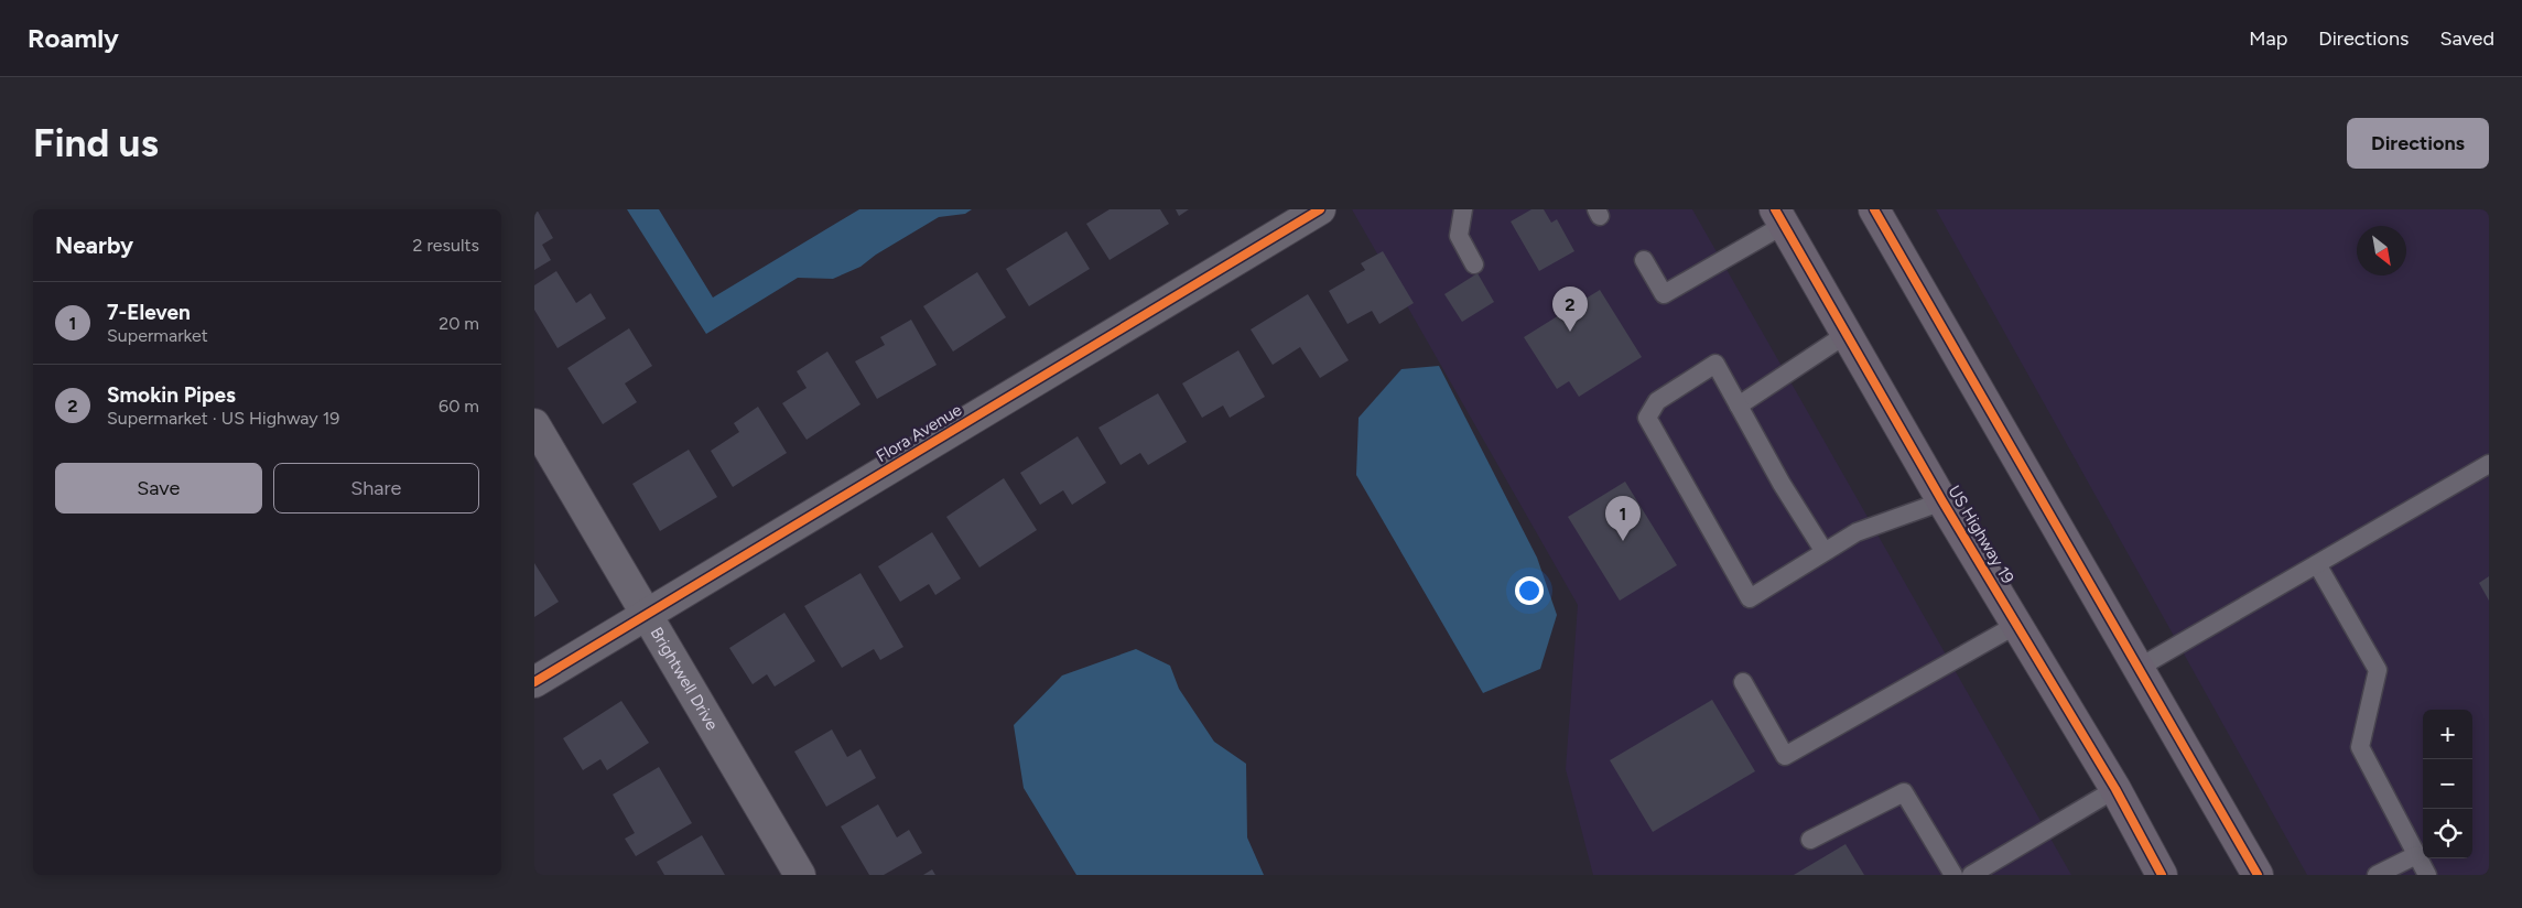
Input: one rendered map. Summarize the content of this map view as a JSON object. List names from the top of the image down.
{
  "streets": {
    "highway": ["US Highway 19"],
    "street": ["Flora Avenue", "Brightwell Drive"]
  },
  "crossings": [
    ["Flora Avenue", "Brightwell Drive"]
  ],
  "north": "bottom right",
  "page": {
    "header": "Roamly",
    "nav": ["Map", "Directions", "Saved"],
    "buttons": [
      "Directions",
      ["Save", "Share"]
    ],
    "title": "Find us",
    "heading": ["Nearby", "2 results"],
    "list": [
      {
        "mark": "1",
        "name": "7-Eleven",
        "note": "Supermarket",
        "value": "20 m"
      },
      {
        "mark": "2",
        "name": "Smokin Pipes",
        "note": "Supermarket · US Highway 19",
        "value": "60 m"
      }
    ],
    "pins": ["2", "1"],
    "map_buttons": ["+", "−"]
  }
}
